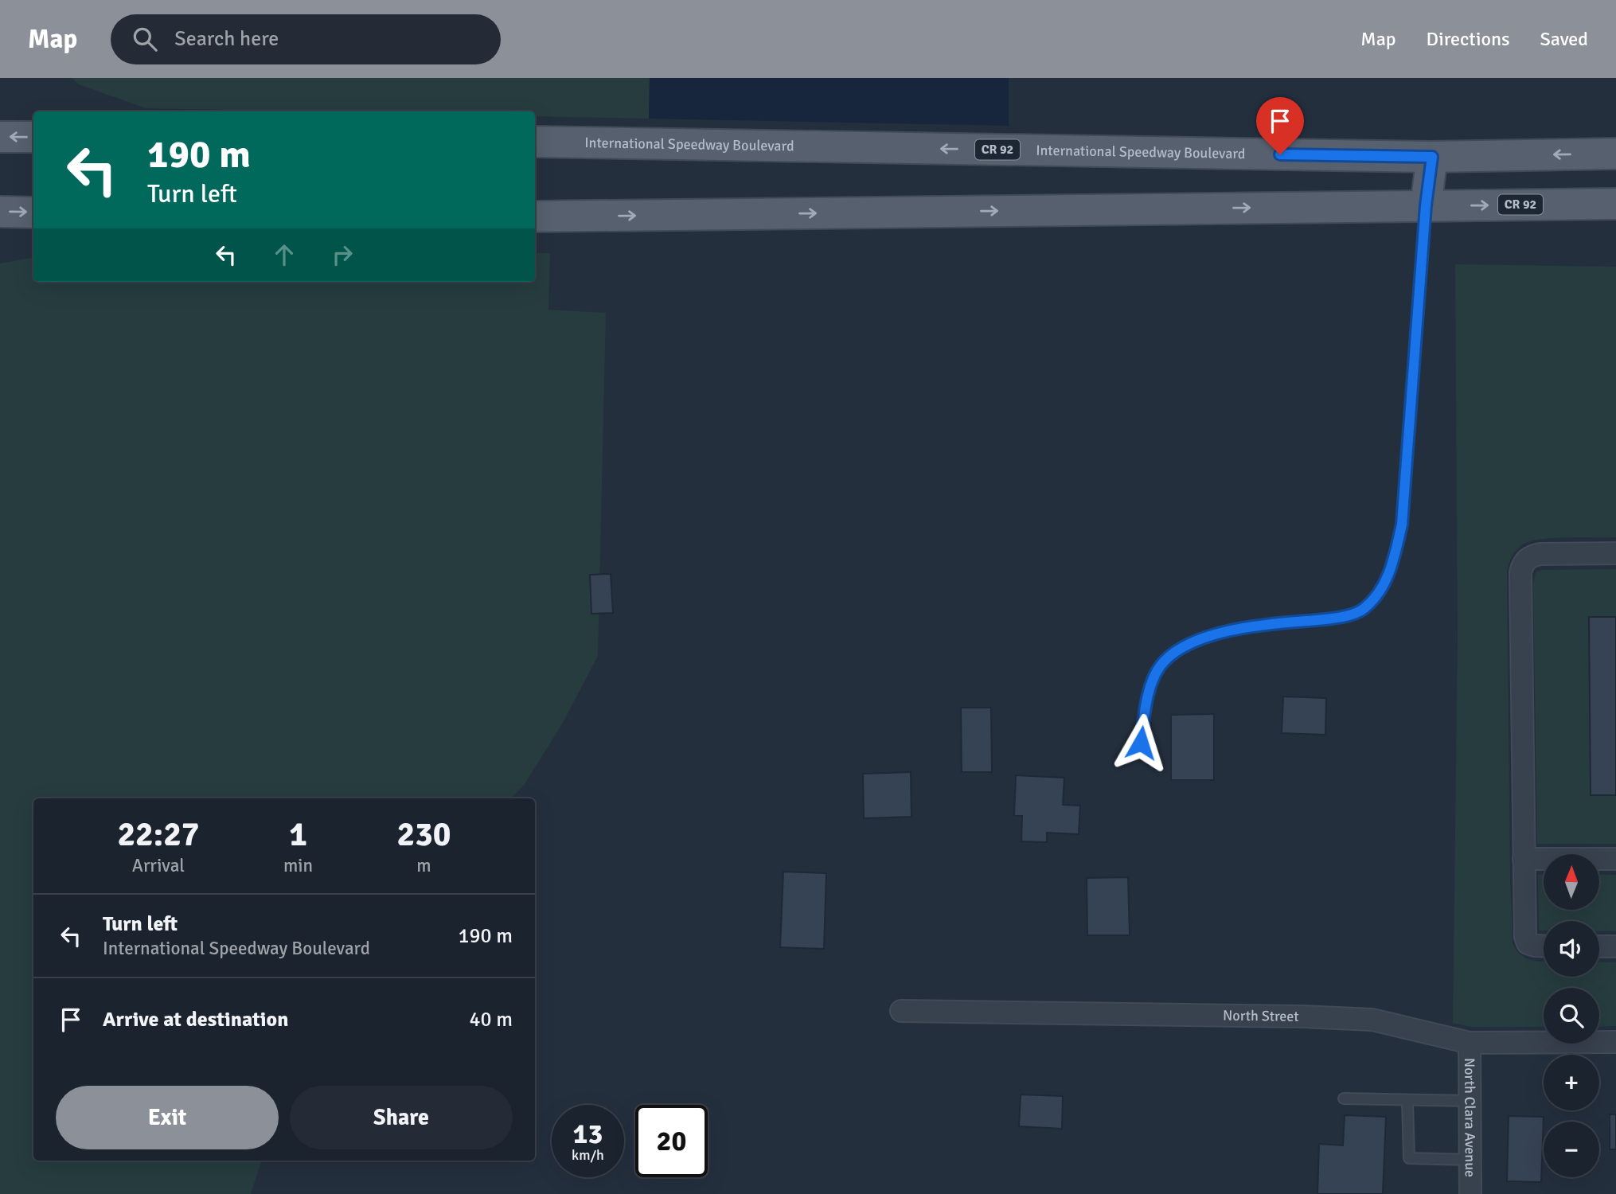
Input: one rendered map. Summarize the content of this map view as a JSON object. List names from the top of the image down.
{
  "streets": {
    "main road": ["International Speedway Boulevard", "CR 92"],
    "street": ["North Street", "North Clara Avenue"]
  },
  "crossings": [
    ["North Street", "North Clara Avenue"]
  ],
  "north": "top",
  "page": {
    "header": "Map",
    "search": "Search here",
    "nav": ["Map", "Directions", "Saved"],
    "turn": ["190 m", "Turn left"],
    "eta": [
      "22:27",
      "Arrival",
      "1",
      "min",
      "230",
      "m"
    ],
    "map_buttons": ["+", "−"],
    "list": [
      {
        "name": "Turn left",
        "note": "International Speedway Boulevard",
        "value": "190 m"
      },
      {
        "name": "Arrive at destination",
        "value": "40 m"
      }
    ],
    "buttons": ["Exit", "Share"],
    "speed": "13 km/h",
    "limit": "20"
  }
}
